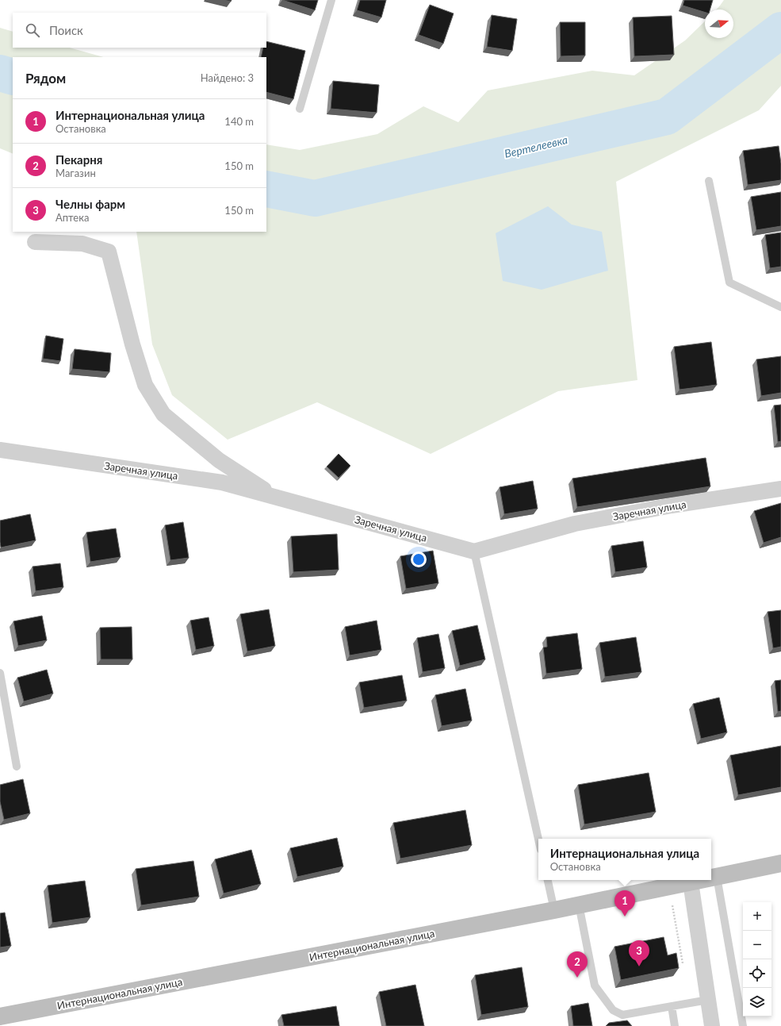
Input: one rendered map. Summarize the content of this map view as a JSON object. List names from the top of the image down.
{
  "streets": {
    "street": ["Заречная улица", "Интернациональная улица"]
  },
  "water": ["Вертелеевка"],
  "north": "right",
  "page": {
    "search": "Поиск",
    "heading": ["Рядом", "Найдено: 3"],
    "list": [
      {
        "mark": "1",
        "name": "Интернациональная улица",
        "note": "Остановка",
        "value": "140 m"
      },
      {
        "mark": "2",
        "name": "Пекарня",
        "note": "Магазин",
        "value": "150 m"
      },
      {
        "mark": "3",
        "name": "Челны фарм",
        "note": "Аптека",
        "value": "150 m"
      }
    ],
    "popup": ["Интернациональная улица", "Остановка"],
    "pins": ["1", "3", "2"],
    "map_buttons": ["+", "−"]
  }
}
